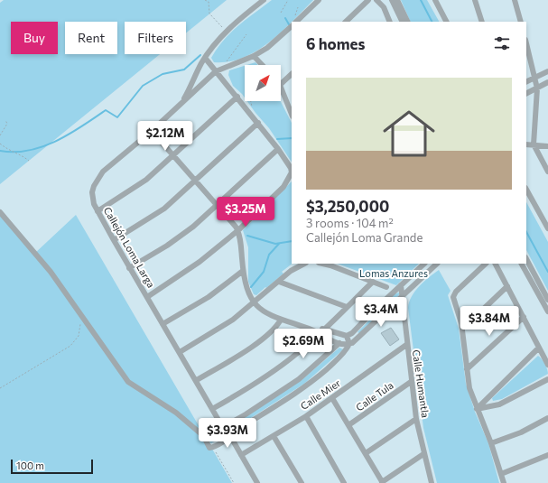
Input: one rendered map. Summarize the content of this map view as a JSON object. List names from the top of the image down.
{
  "streets": {
    "street": [
      "Callejón Loma Larga",
      "Calle Humantla",
      "Calle Mier",
      "Calle Tula"
    ]
  },
  "crossings": [
    ["Calle Humantla", "Calle Mier"],
    ["Calle Humantla", "Calle Tula"]
  ],
  "parks": ["Lomas Anzures"],
  "scale_bar": "100 m",
  "north": "top right",
  "page": {
    "chip": ["Buy", "Rent", "Filters"],
    "heading": "6 homes",
    "list": [
      {
        "name": "$3,250,000",
        "note": "3 rooms · 104 m² · Callejón Loma Grande"
      }
    ],
    "price": [
      "$2.12M",
      "$3.25M",
      "$3.4M",
      "$3.84M",
      "$2.69M",
      "$3.93M"
    ],
    "scale": "100 m"
  }
}
